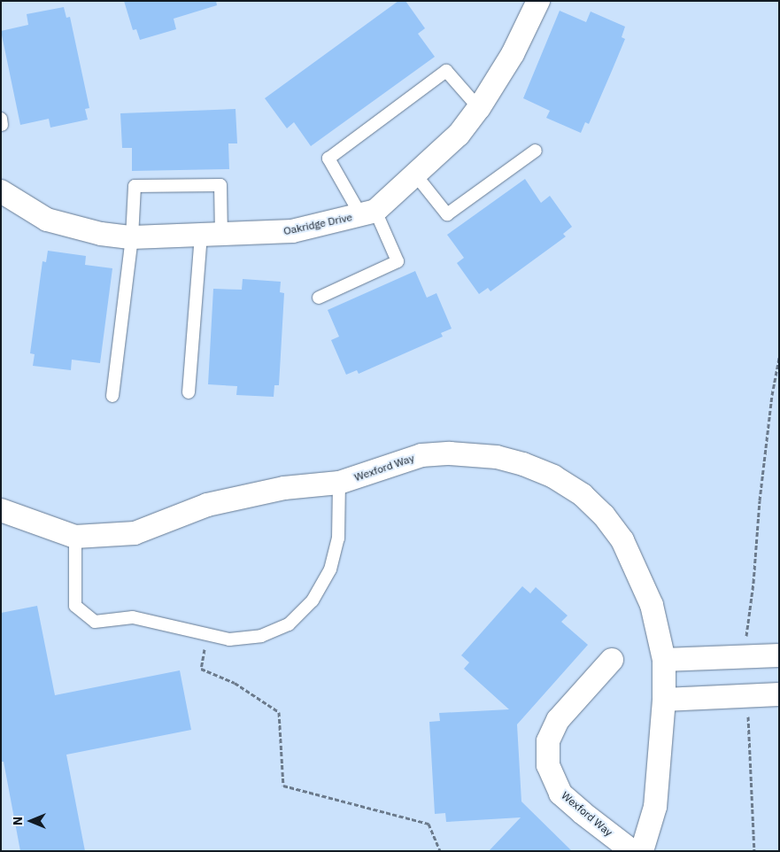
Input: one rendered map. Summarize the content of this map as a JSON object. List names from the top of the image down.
{
  "streets": {
    "street": ["Oakridge Drive", "Wexford Way"]
  },
  "north": "left"
}
